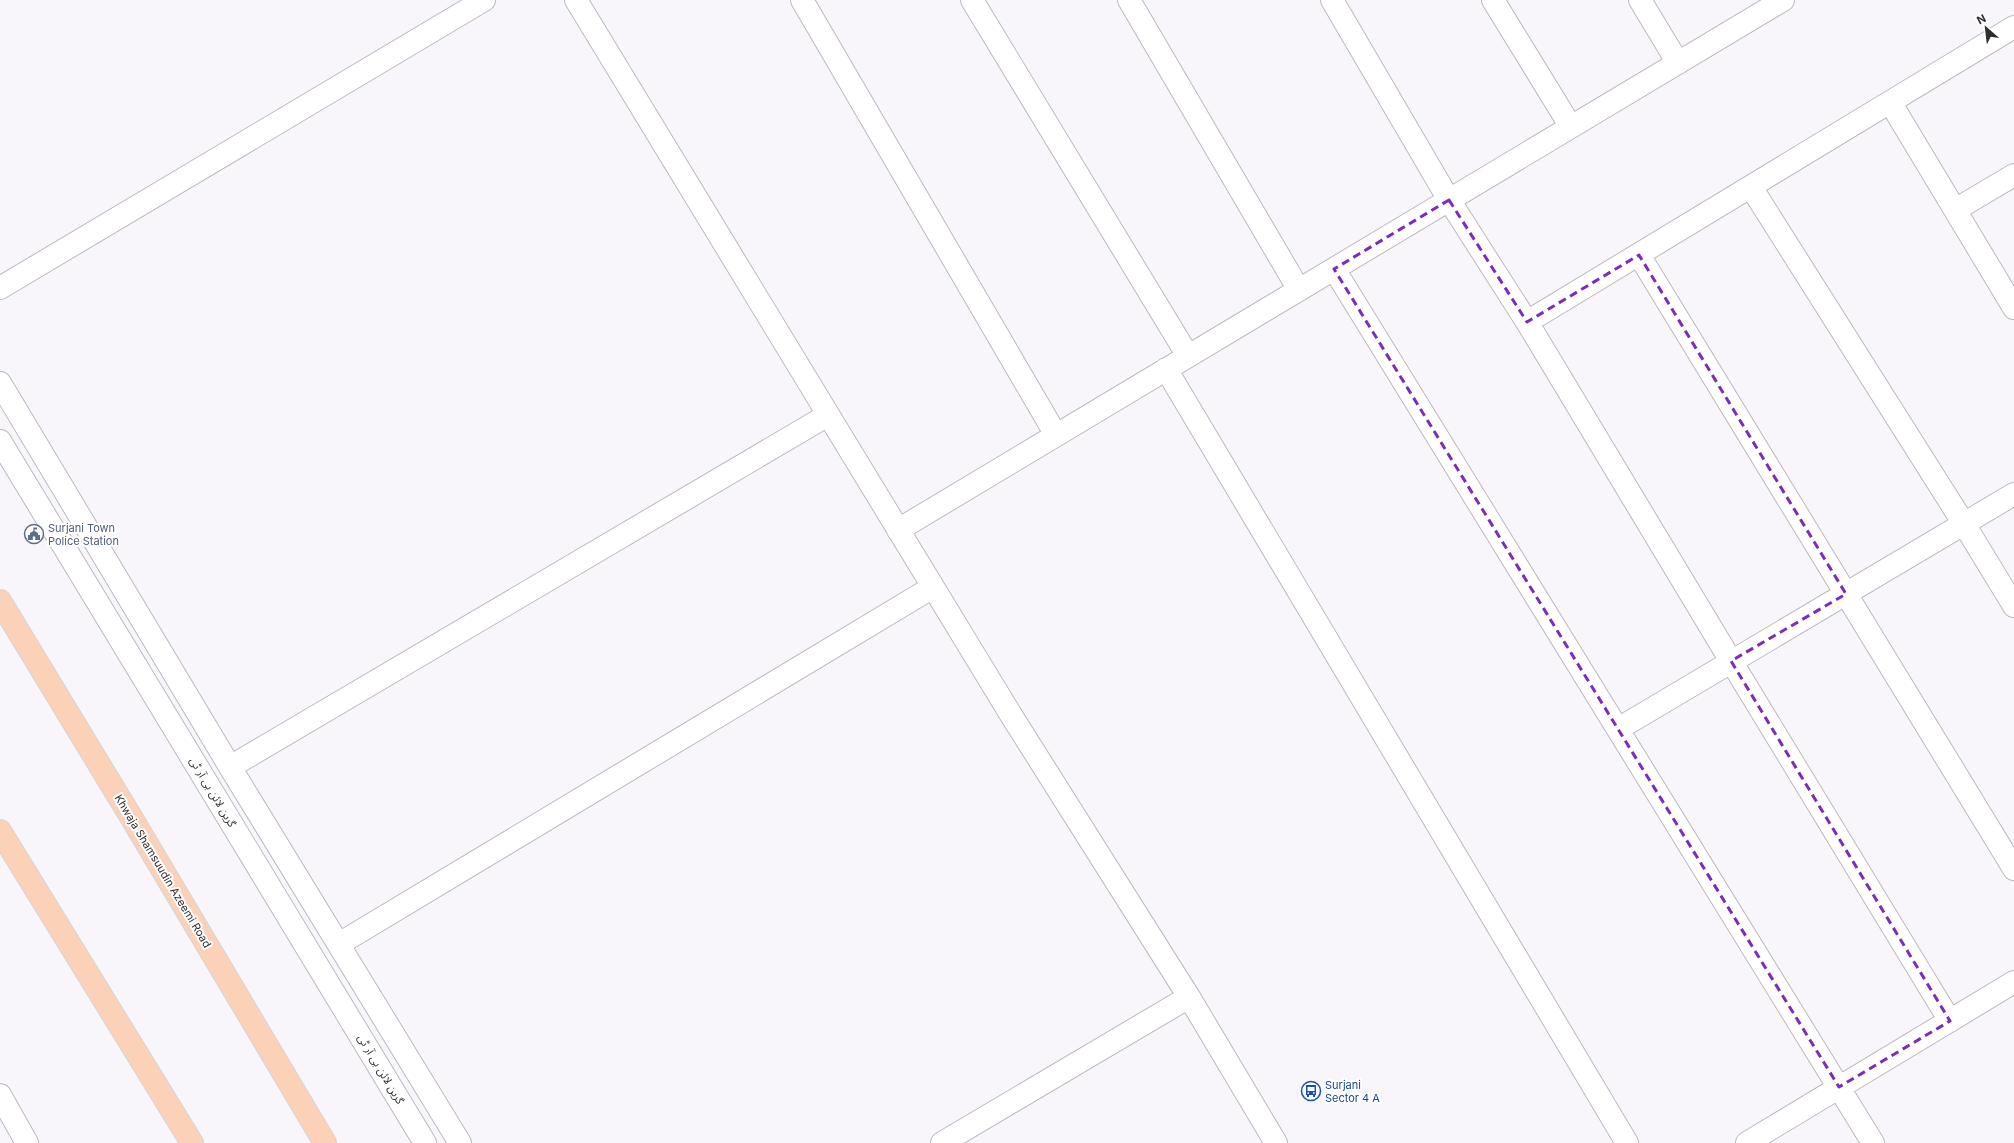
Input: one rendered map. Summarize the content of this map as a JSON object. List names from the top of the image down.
{
  "streets": {
    "main road": ["Khwaja Shamsuudin Azeemi Road"],
    "street": ["گرین لائن بی آر ٹی"]
  },
  "places": {
    "public building": ["Surjani Town Police Station"],
    "bus stop": ["Surjani Sector 4 A"]
  },
  "north": "top left"
}
